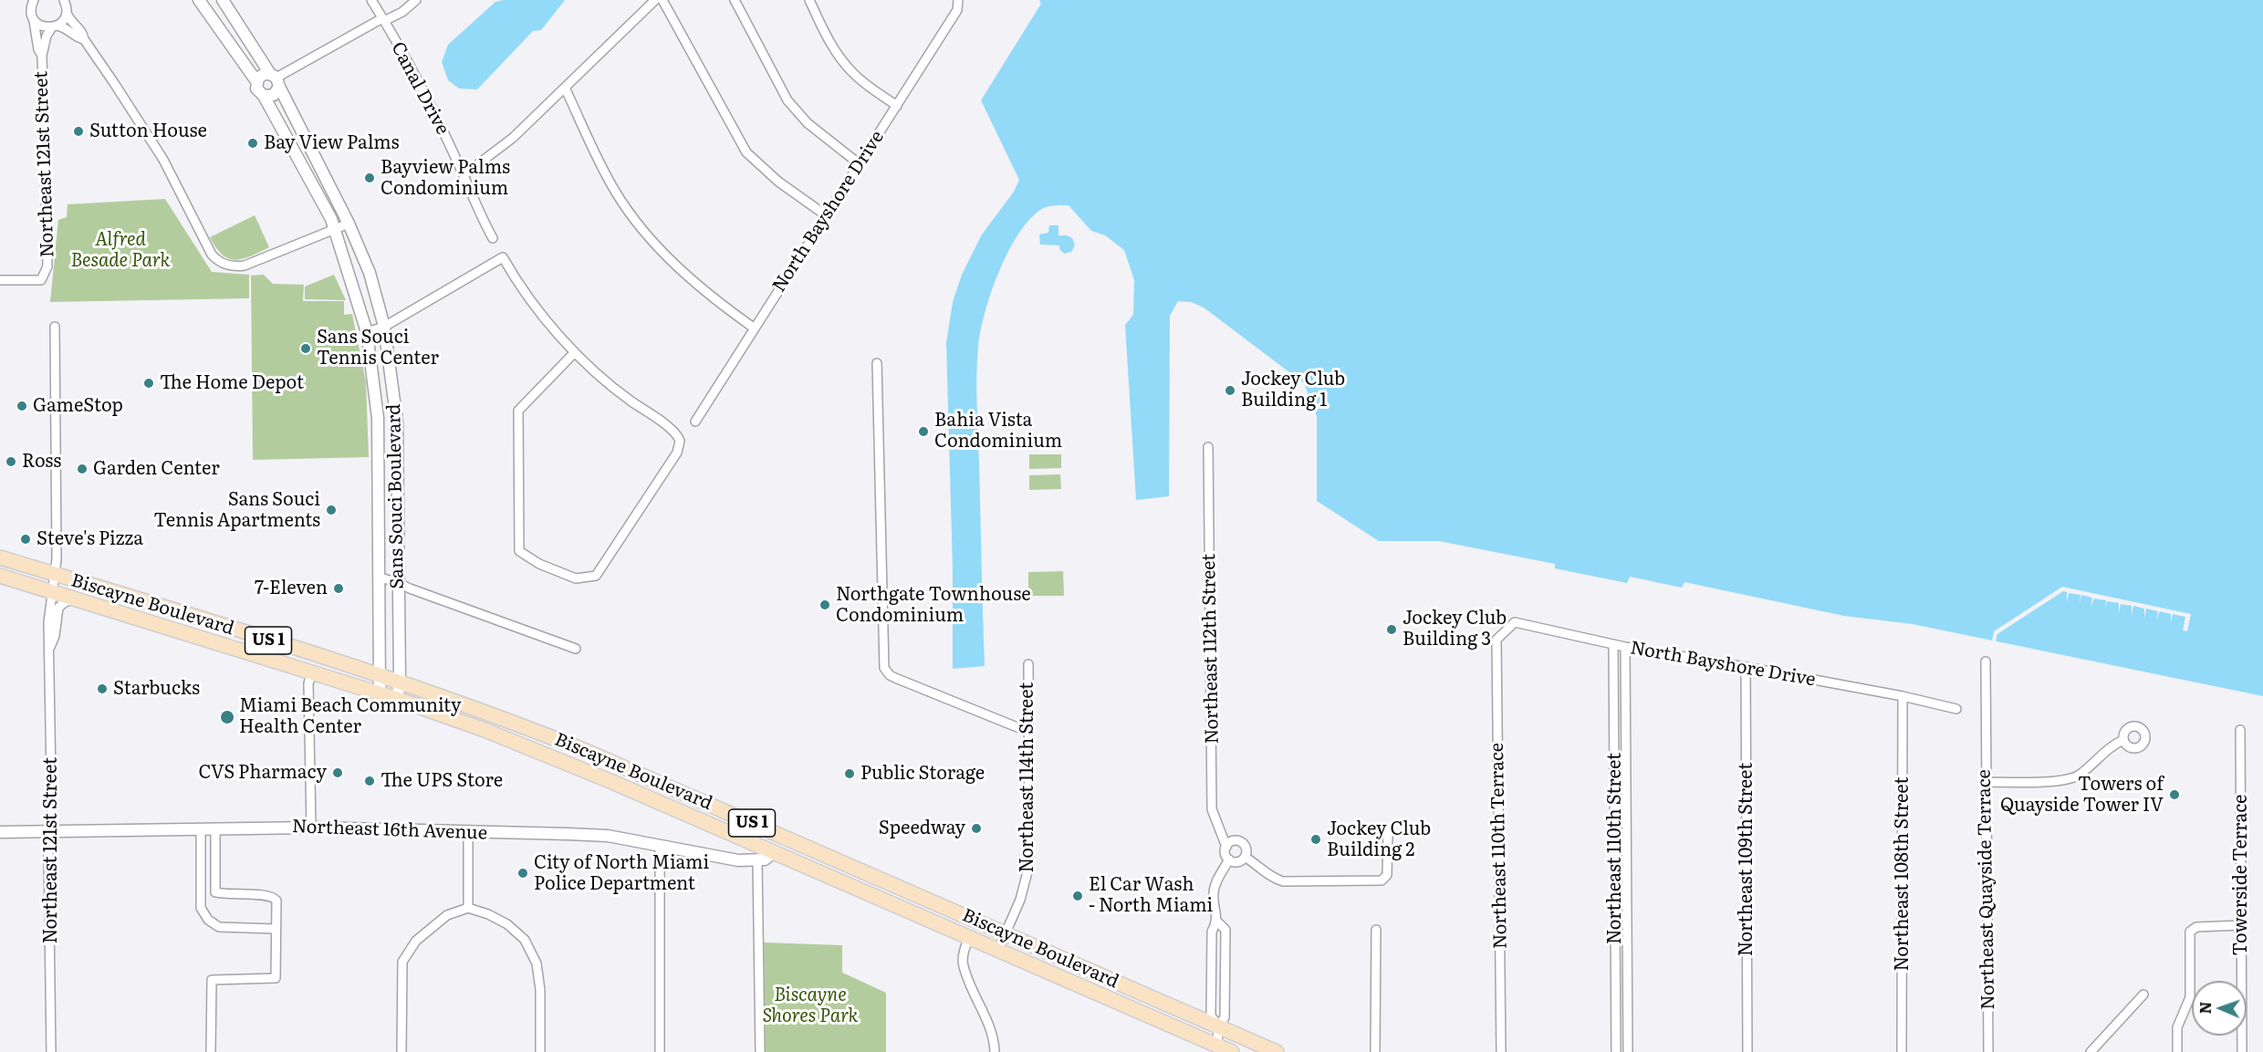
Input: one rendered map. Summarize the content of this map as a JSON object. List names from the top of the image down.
{
  "streets": {
    "main road": ["Biscayne Boulevard", "US 1"],
    "street": [
      "Canal Drive",
      "Northeast 121st Street",
      "North Bayshore Drive",
      "Sans Souci Boulevard",
      "Northeast 112th Street",
      "Northeast 114th Street",
      "Northeast 16th Avenue",
      "Northeast 110th Terrace",
      "Northeast 110th Street",
      "Northeast 109th Street",
      "Northeast 108th Street",
      "Towerside Terrace",
      "Northeast Quayside Terrace"
    ]
  },
  "crossings": [
    ["Northeast 121st Street", "Biscayne Boulevard"],
    ["Northeast 121st Street", "Northeast 16th Avenue"],
    ["North Bayshore Drive", "Northeast 110th Terrace"],
    ["North Bayshore Drive", "Northeast 110th Street"],
    ["North Bayshore Drive", "Northeast 109th Street"],
    ["North Bayshore Drive", "Northeast 108th Street"],
    ["Sans Souci Boulevard", "Biscayne Boulevard"],
    ["Biscayne Boulevard", "Northeast 114th Street"],
    ["Biscayne Boulevard", "Northeast 16th Avenue"]
  ],
  "parks": ["Alfred Besade Park", "Biscayne Shores Park"],
  "places": [
    "Sutton House",
    "Bay View Palms",
    "Bayview Palms Condominium",
    "Sans Souci Tennis Center",
    "The Home Depot",
    "Jockey Club Building 1",
    "GameStop",
    "Bahia Vista Condominium",
    "Ross",
    "Garden Center",
    "Sans Souci Tennis Apartments",
    "Steve's Pizza",
    "7-Eleven",
    "Northgate Townhouse Condominium",
    "Jockey Club Building 3",
    "Starbucks",
    "Miami Beach Community Health Center",
    "CVS Pharmacy",
    "Public Storage",
    "The UPS Store",
    "Towers of Quayside Tower IV",
    "Speedway",
    "Jockey Club Building 2",
    "City of North Miami Police Department",
    "El Car Wash - North Miami"
  ],
  "north": "left"
}
